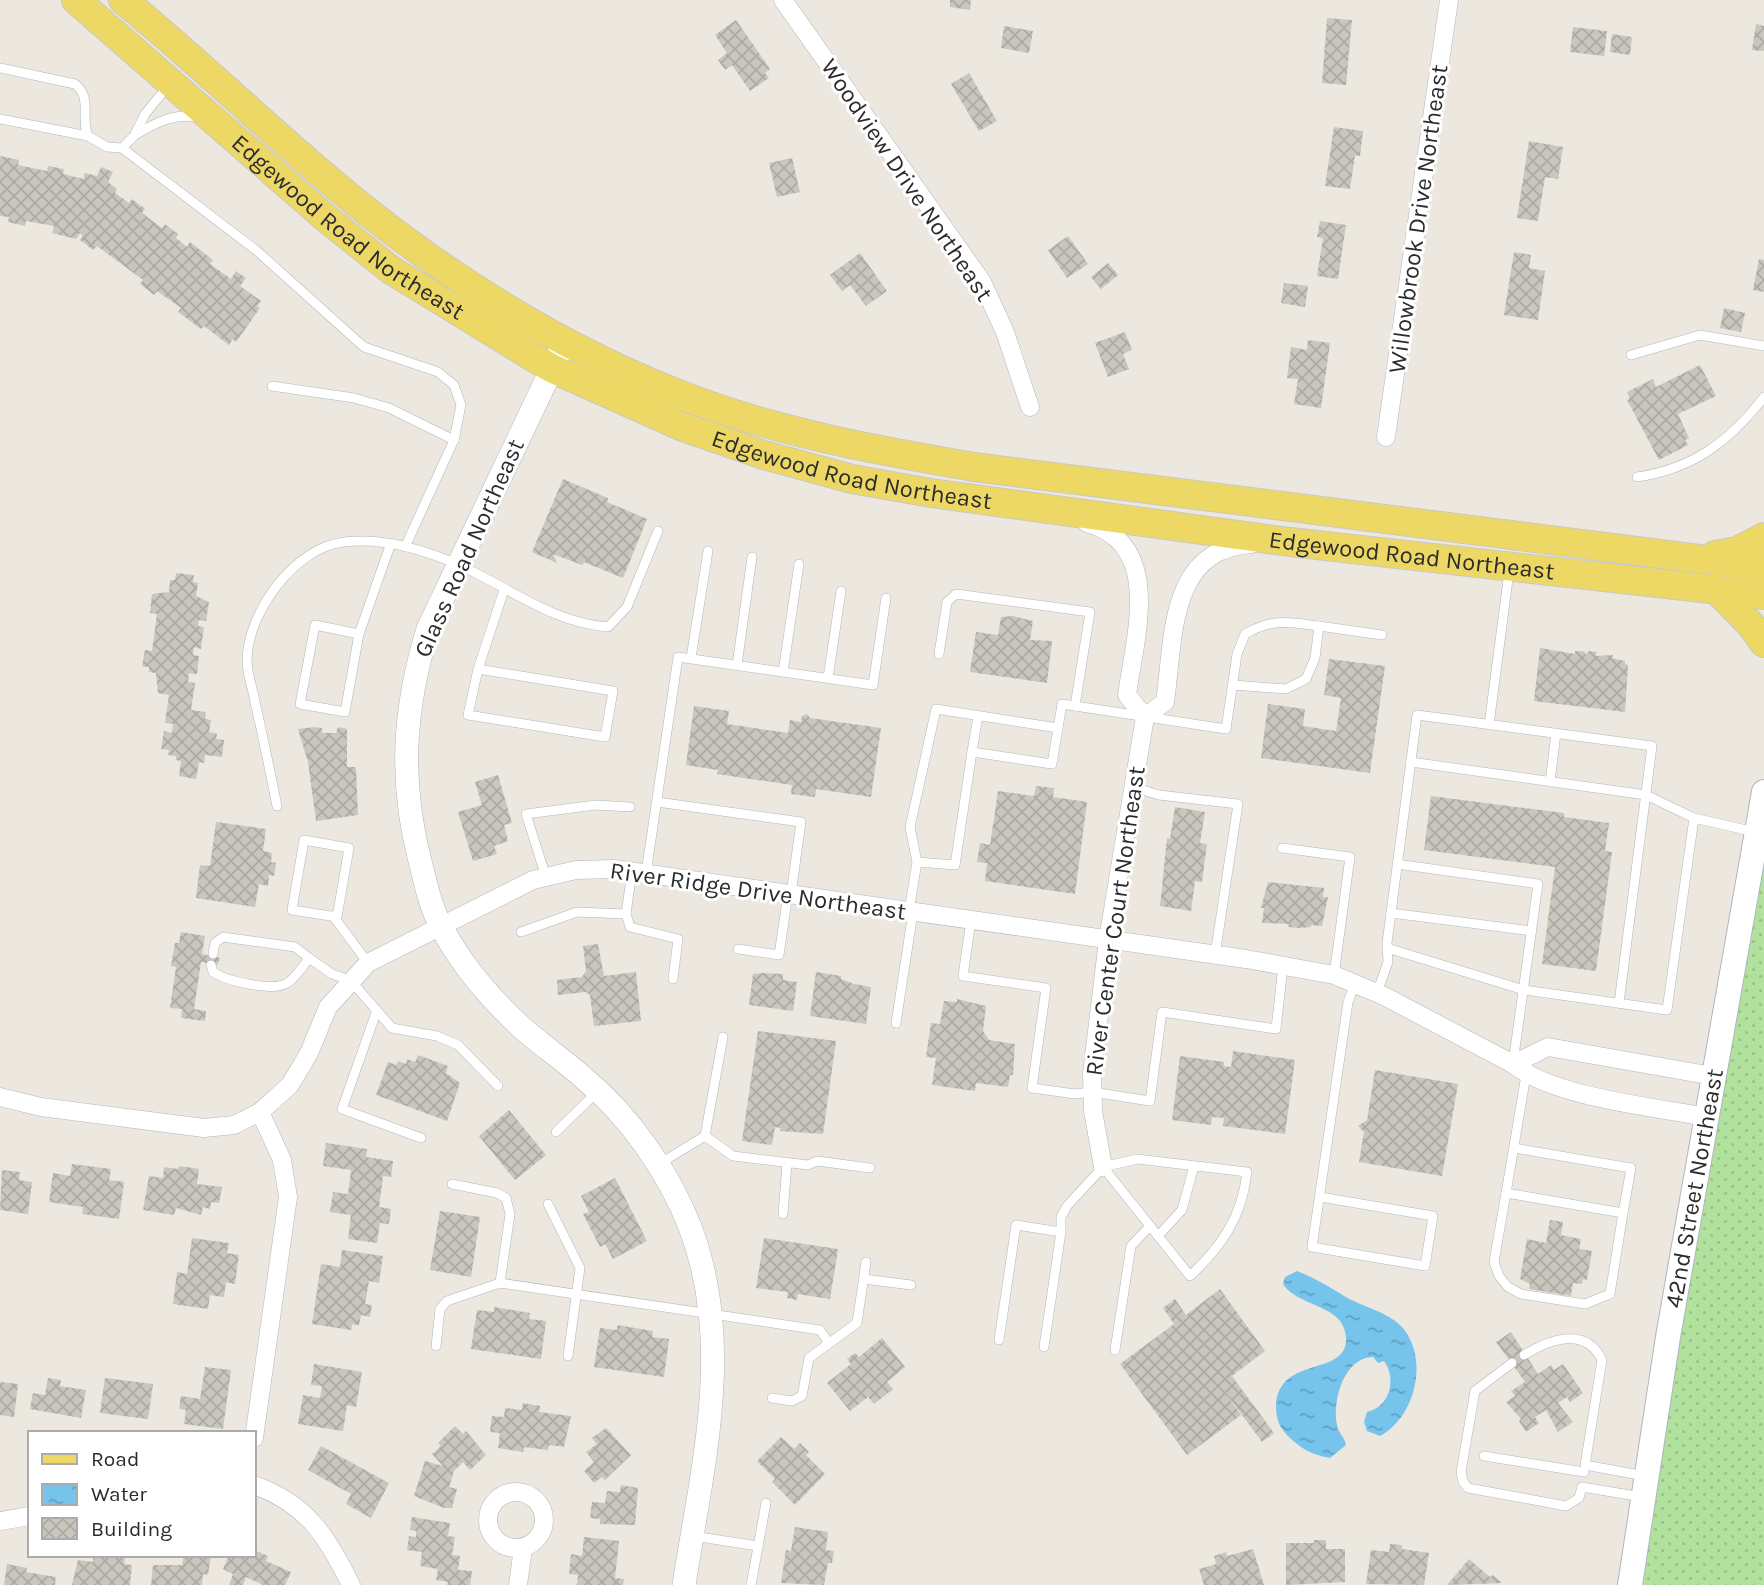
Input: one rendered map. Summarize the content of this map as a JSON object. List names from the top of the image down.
{
  "streets": {
    "main road": ["Edgewood Road Northeast", "42nd Street Northeast"],
    "street": [
      "Woodview Drive Northeast",
      "Willowbrook Drive Northeast",
      "Glass Road Northeast",
      "River Ridge Drive Northeast",
      "River Center Court Northeast"
    ]
  },
  "crossings": [
    ["Edgewood Road Northeast", "Glass Road Northeast"],
    ["Glass Road Northeast", "River Ridge Drive Northeast"],
    ["River Ridge Drive Northeast", "River Center Court Northeast"],
    ["River Ridge Drive Northeast", "42nd Street Northeast"]
  ],
  "legend": ["Road", "Water", "Building"]
}
